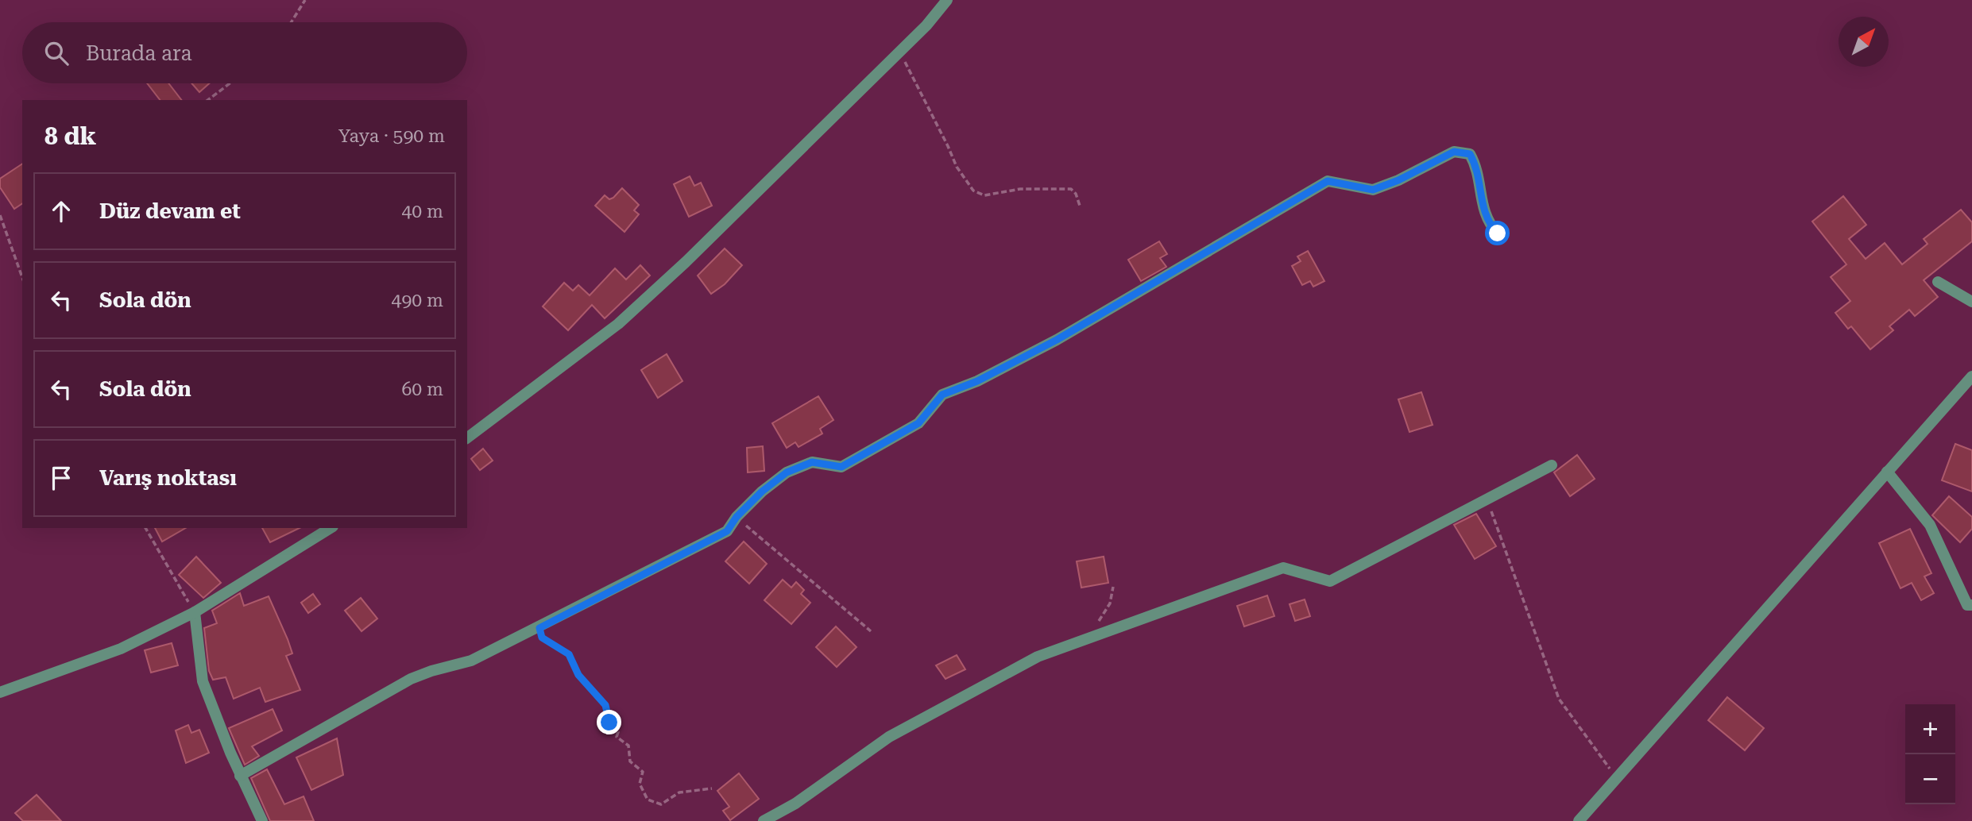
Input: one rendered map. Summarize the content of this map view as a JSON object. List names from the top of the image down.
{
  "north": "top right",
  "page": {
    "search": "Burada ara",
    "heading": ["8 dk", "Yaya · 590 m"],
    "list": [
      ["Düz devam et", "40 m"],
      ["Sola dön", "490 m"],
      ["Sola dön", "60 m"],
      "Varış noktası"
    ],
    "map_buttons": ["+", "−"]
  }
}
